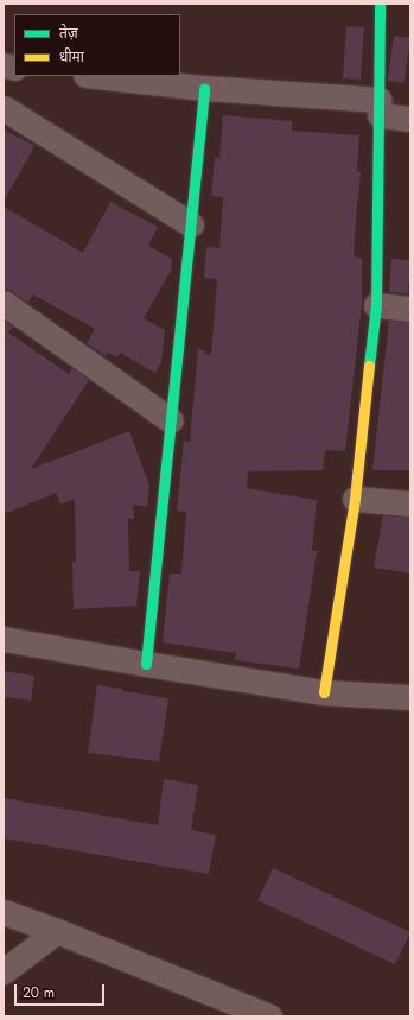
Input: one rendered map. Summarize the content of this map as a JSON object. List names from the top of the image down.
{
  "legend": ["तेज़", "धीमा"],
  "scale_bar": "20 m"
}
